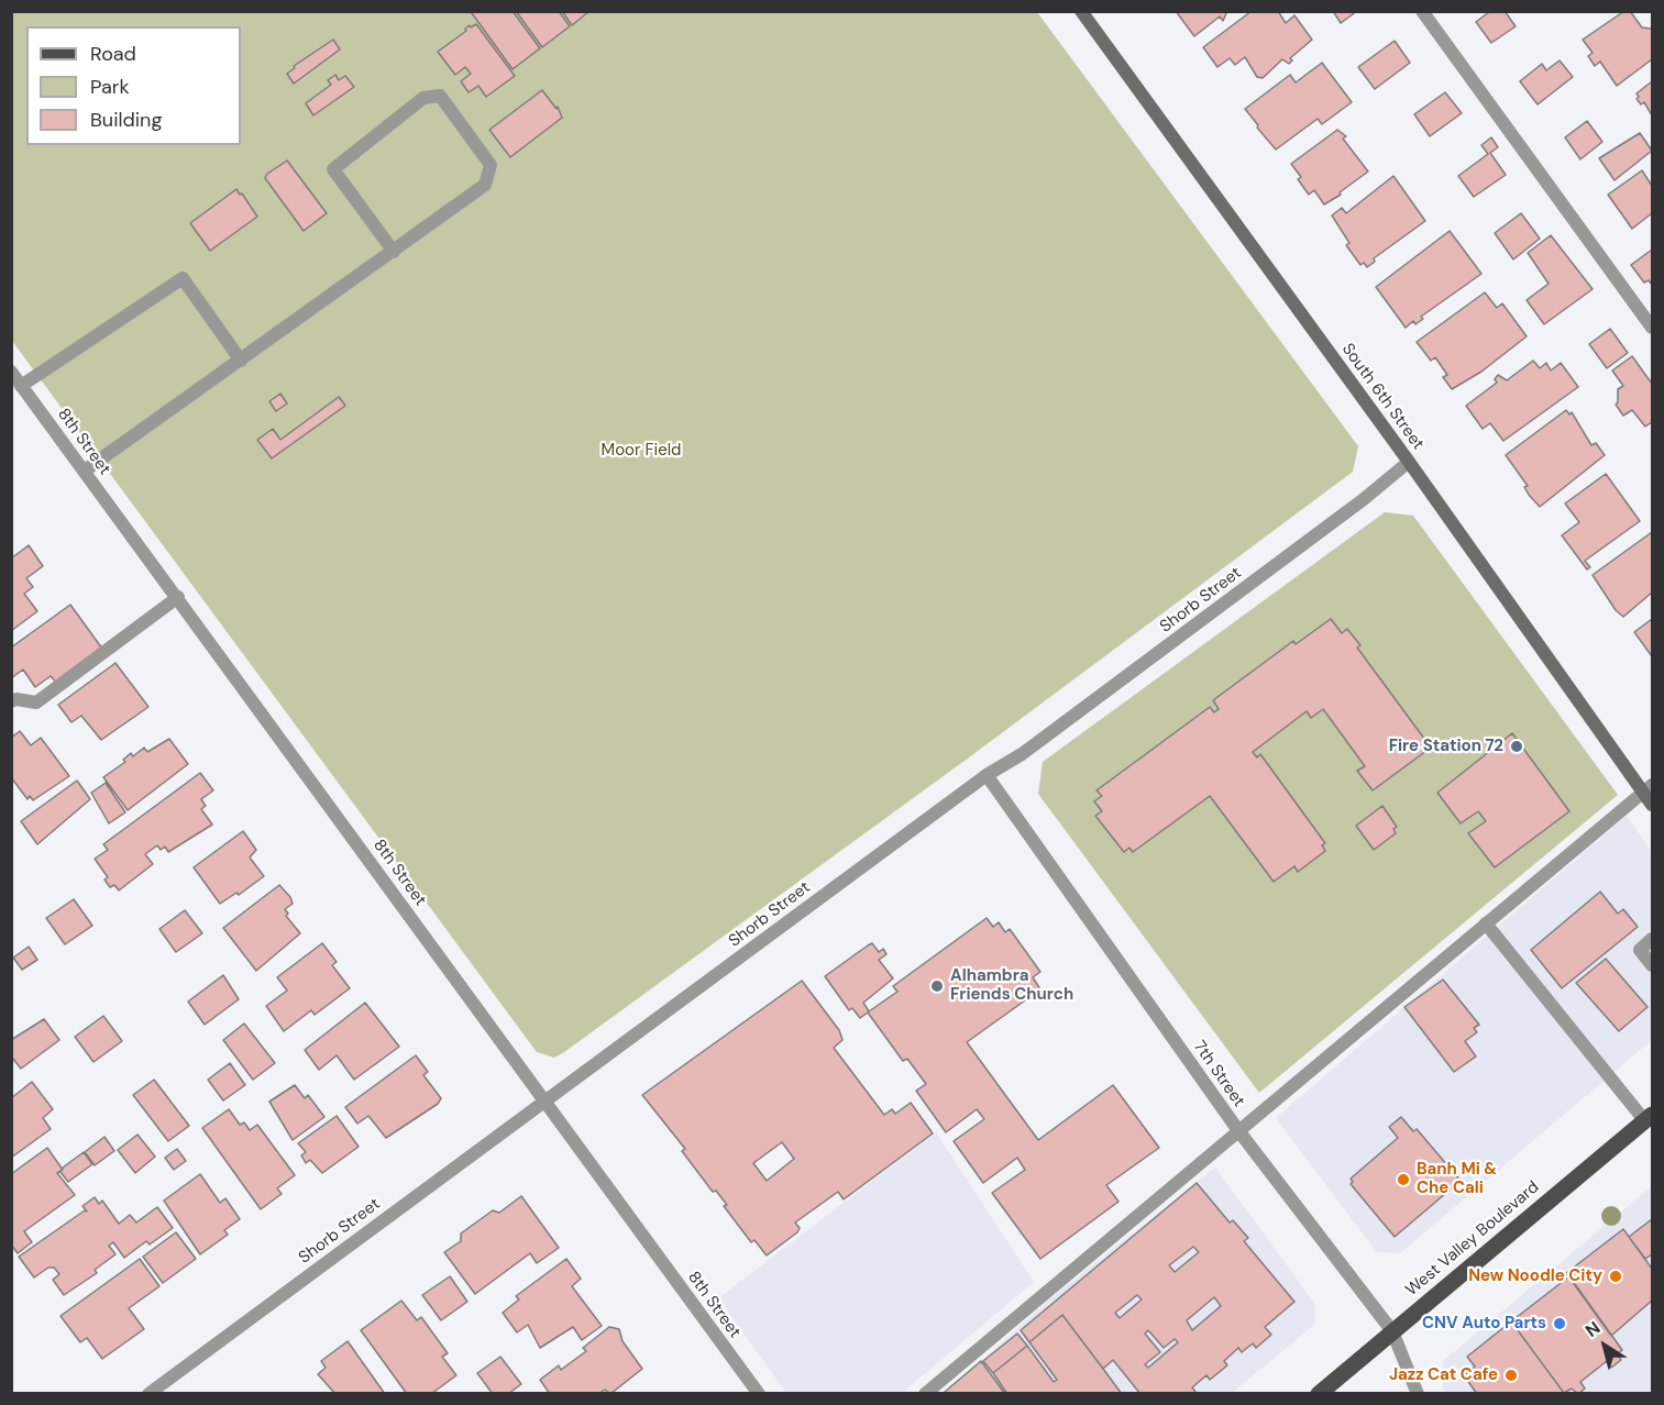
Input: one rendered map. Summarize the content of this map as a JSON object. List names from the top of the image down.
{
  "streets": {
    "main road": ["West Valley Boulevard"],
    "street": [
      "South 6th Street",
      "8th Street",
      "Shorb Street",
      "7th Street"
    ]
  },
  "crossings": [
    ["South 6th Street", "Shorb Street"],
    ["8th Street", "Shorb Street"],
    ["Shorb Street", "7th Street"],
    ["7th Street", "West Valley Boulevard"]
  ],
  "parks": ["Moor Field"],
  "places": [
    "Fire Station 72",
    "Alhambra Friends Church",
    "Banh Mi & Che Cali",
    "New Noodle City",
    "CNV Auto Parts",
    "Jazz Cat Cafe"
  ],
  "legend": ["Road", "Park", "Building"],
  "north": "top left"
}
